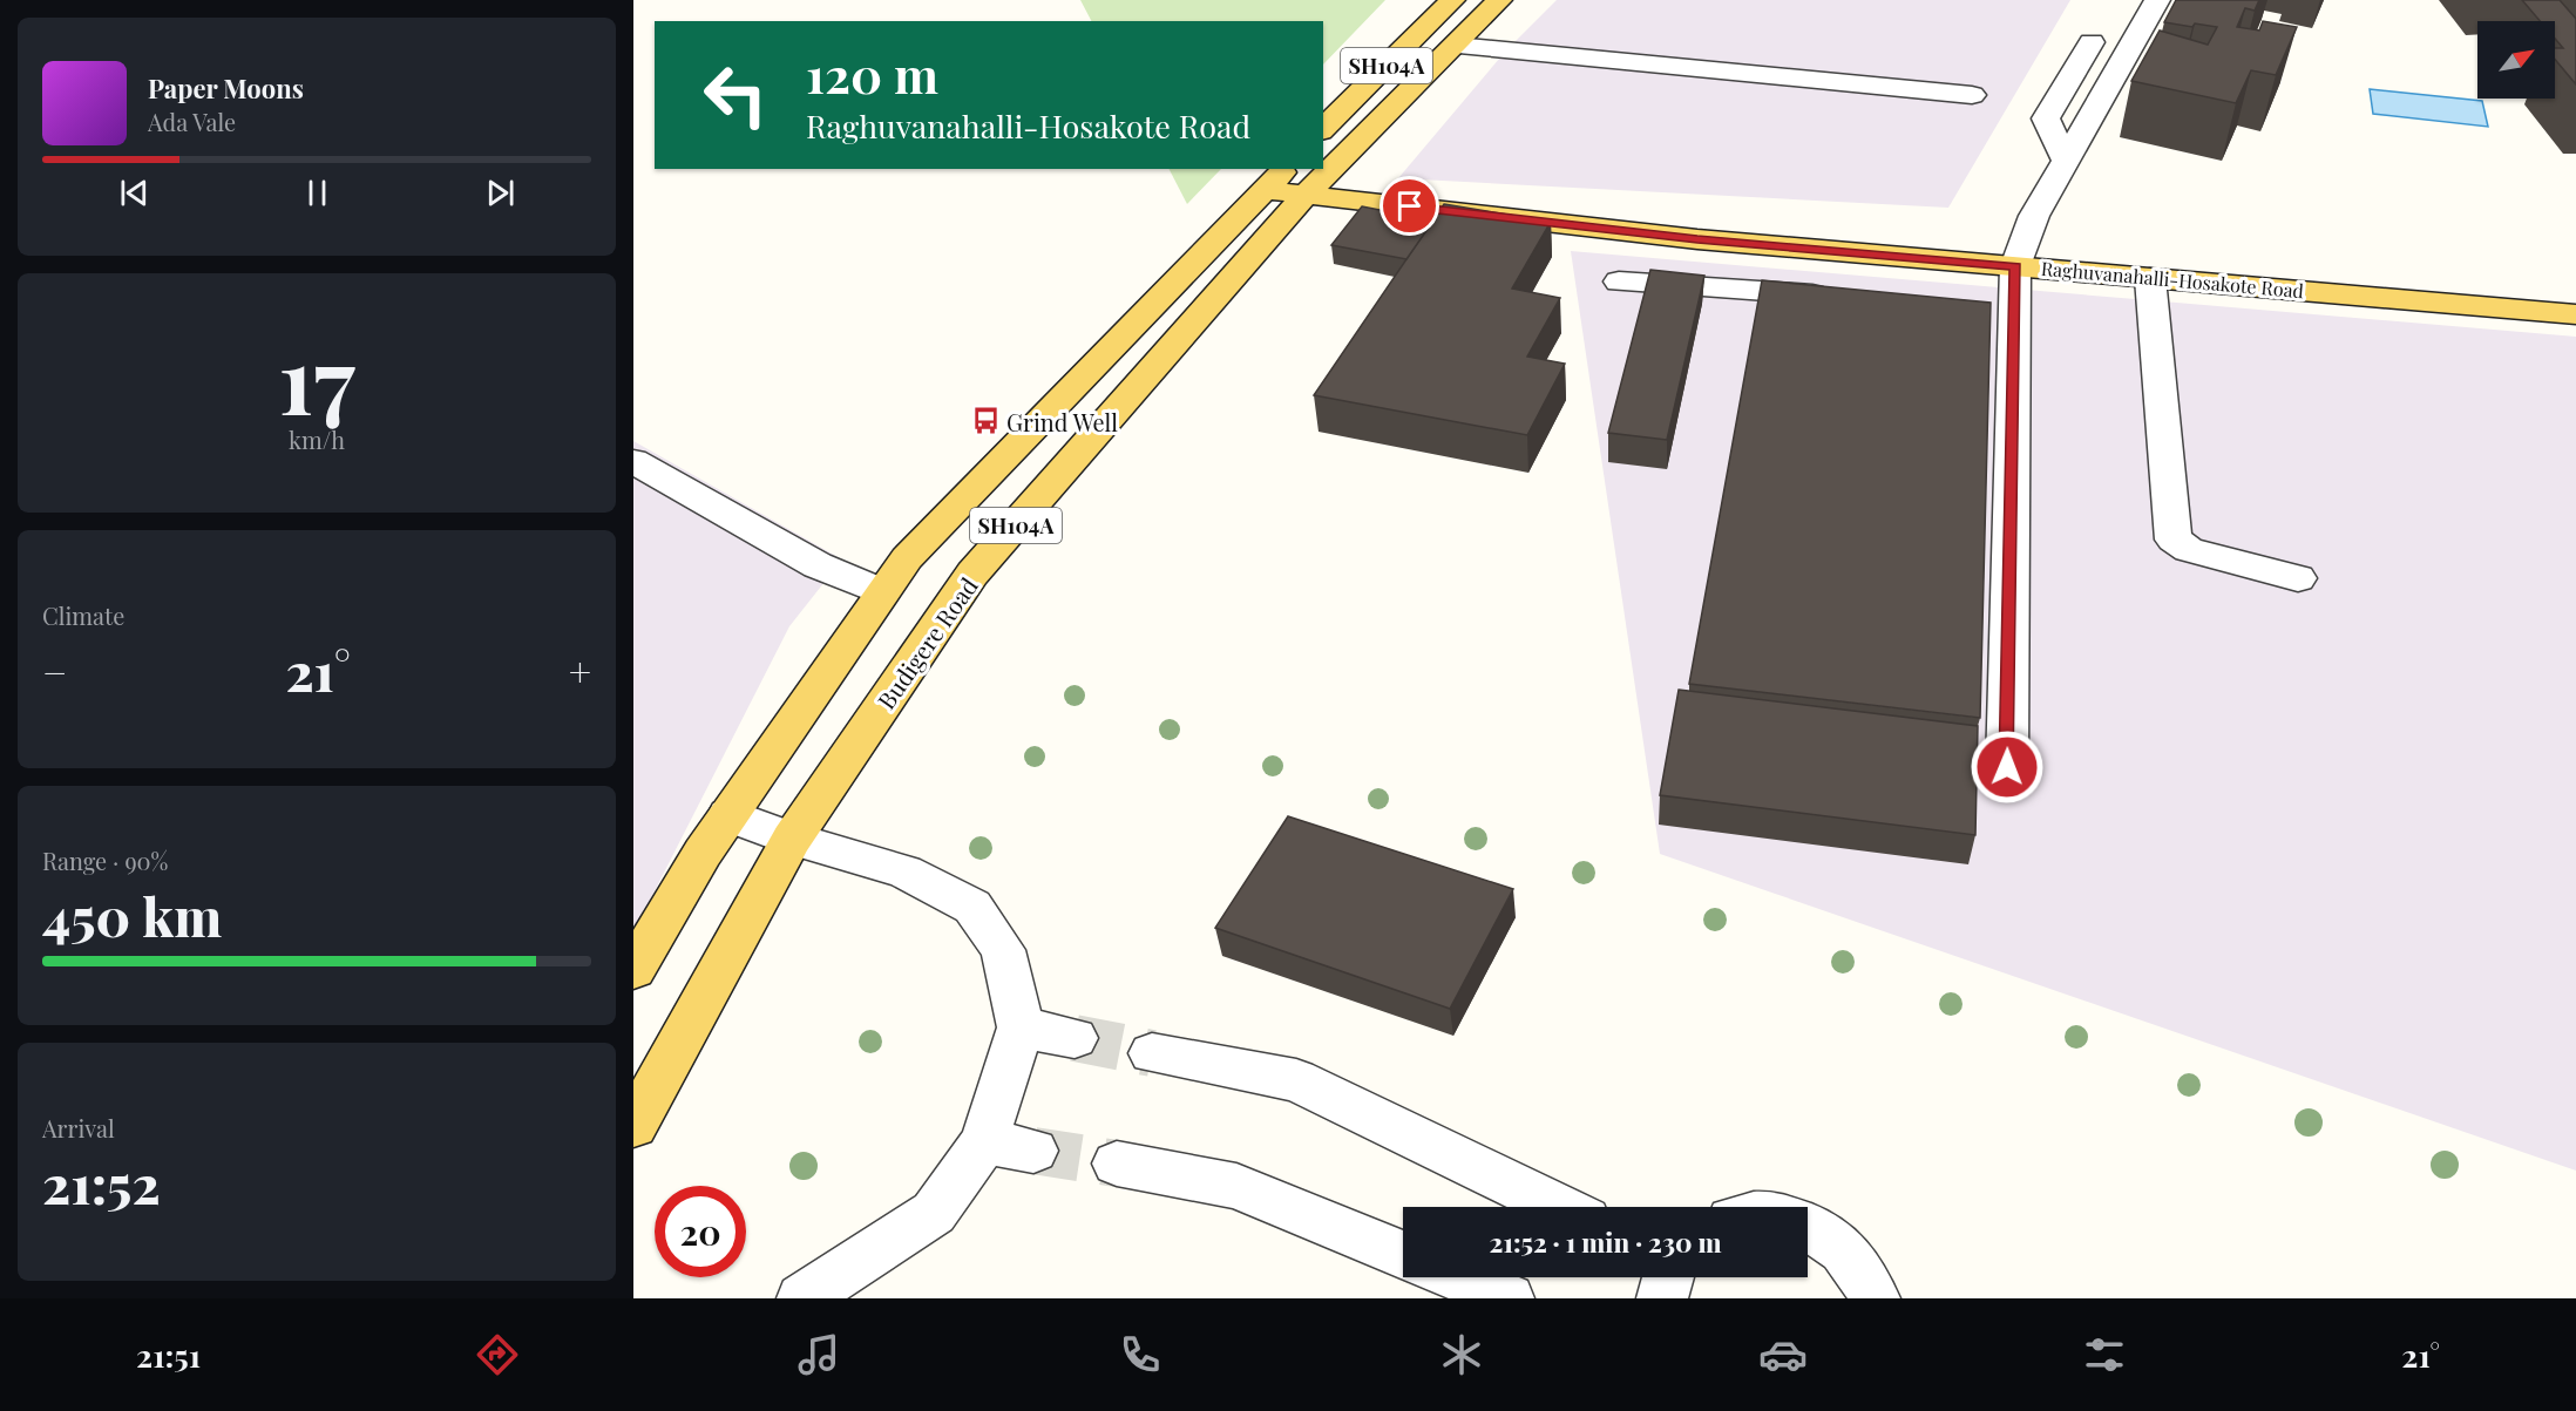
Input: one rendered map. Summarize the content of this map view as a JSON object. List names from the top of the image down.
{
  "streets": {
    "main road": ["SH104A", "Raghuvanahalli-Hosakote Road", "Budigere Road"]
  },
  "crossings": [
    ["Raghuvanahalli-Hosakote Road", "Budigere Road"]
  ],
  "places": {
    "bus stop": ["Grind Well"]
  },
  "north": "top right",
  "page": {
    "turn": ["120 m", "Raghuvanahalli-Hosakote Road"],
    "song": ["Paper Moons", "Ada Vale"],
    "tile": [
      ["17", "km/h"],
      "Climate",
      ["Range · 90%", "450 km"],
      ["Arrival", "21:52"]
    ],
    "heat": ["−", "21°", "+"],
    "limit": "20",
    "trip": "21:52 · 1 min · 230 m",
    "tabs": ["21:51", "21°"]
  }
}
